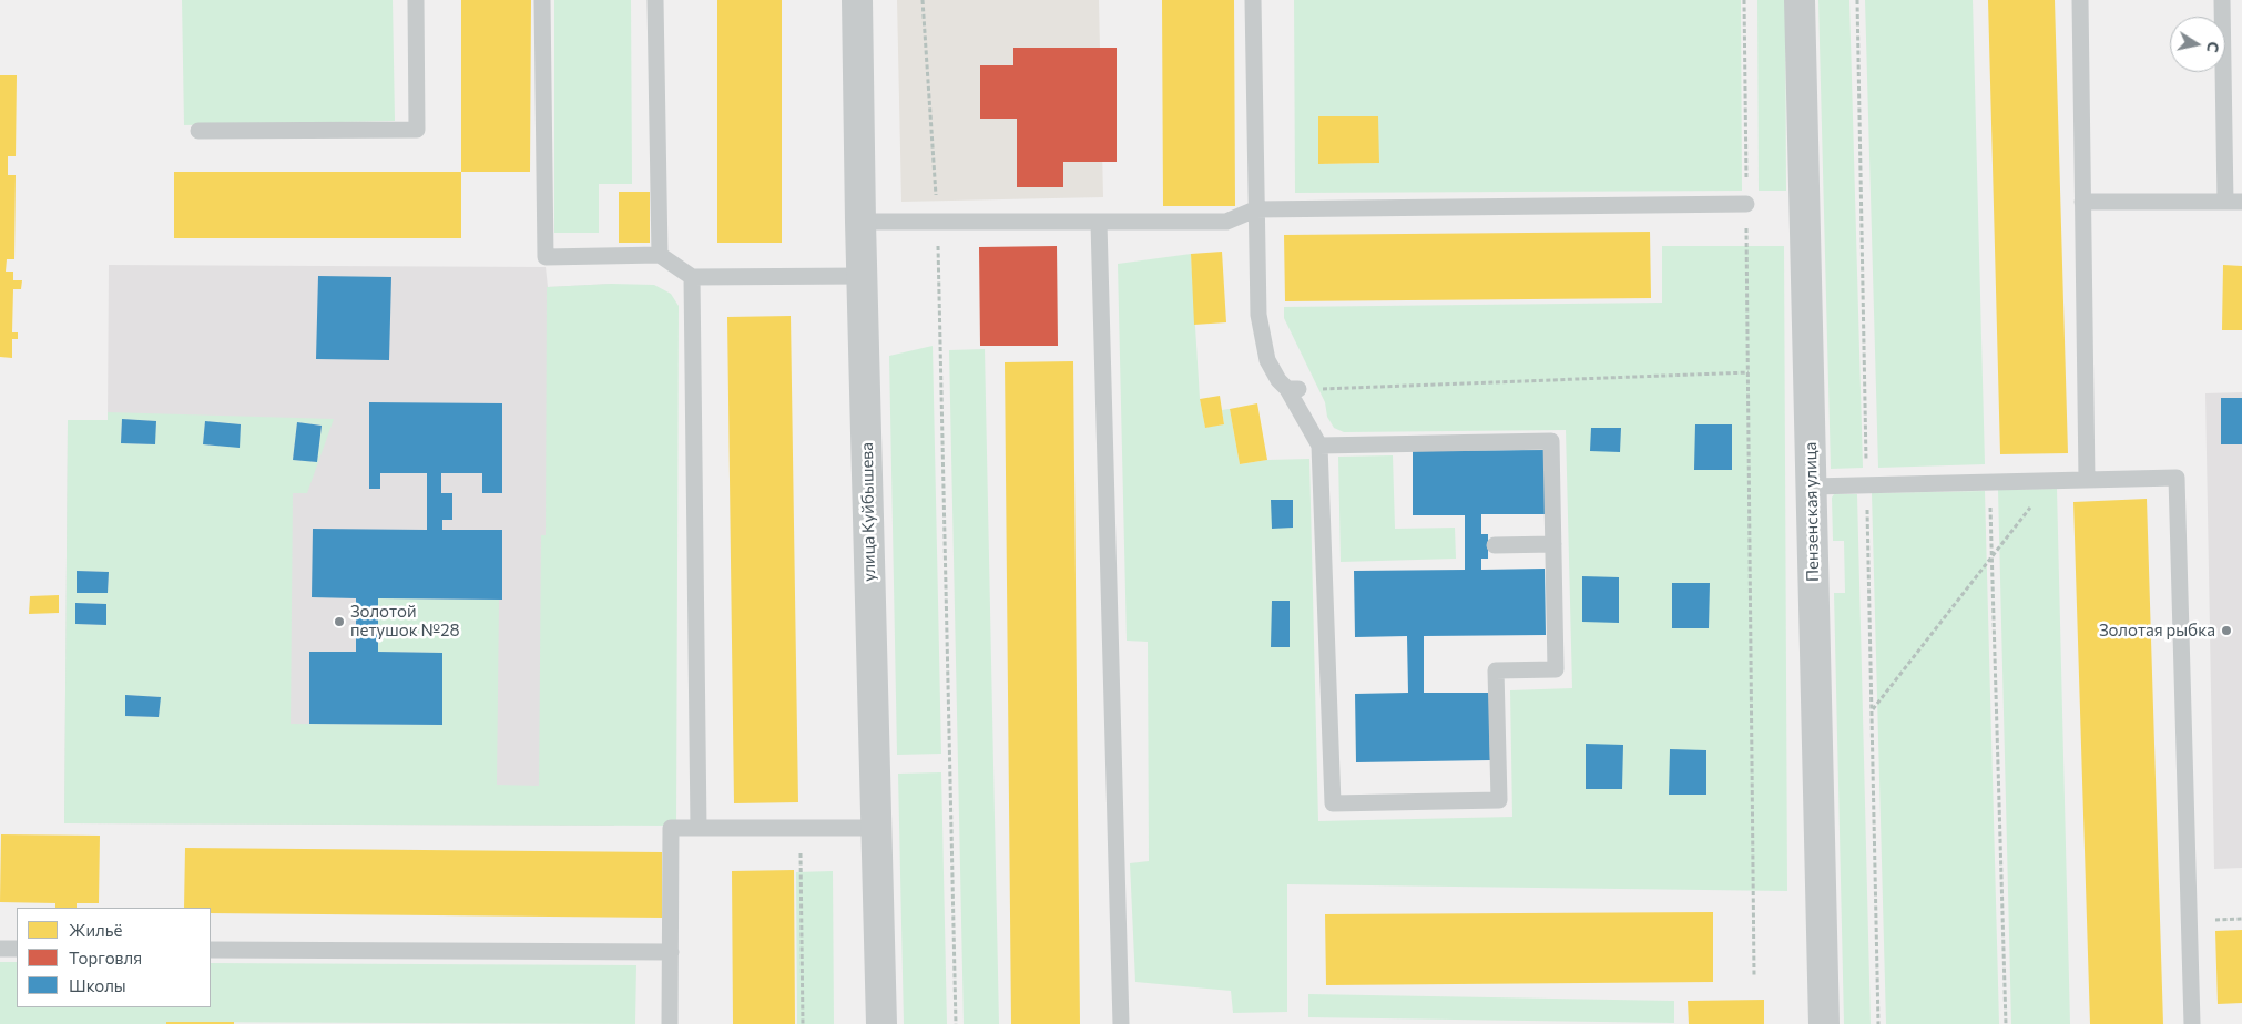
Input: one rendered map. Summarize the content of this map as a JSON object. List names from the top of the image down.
{
  "streets": {
    "street": ["улица Куйбышева", "Пензенская улица"]
  },
  "places": ["Золотой петушок №28", "Золотая рыбка"],
  "legend": ["Жильё", "Торговля", "Школы"],
  "north": "right"
}
